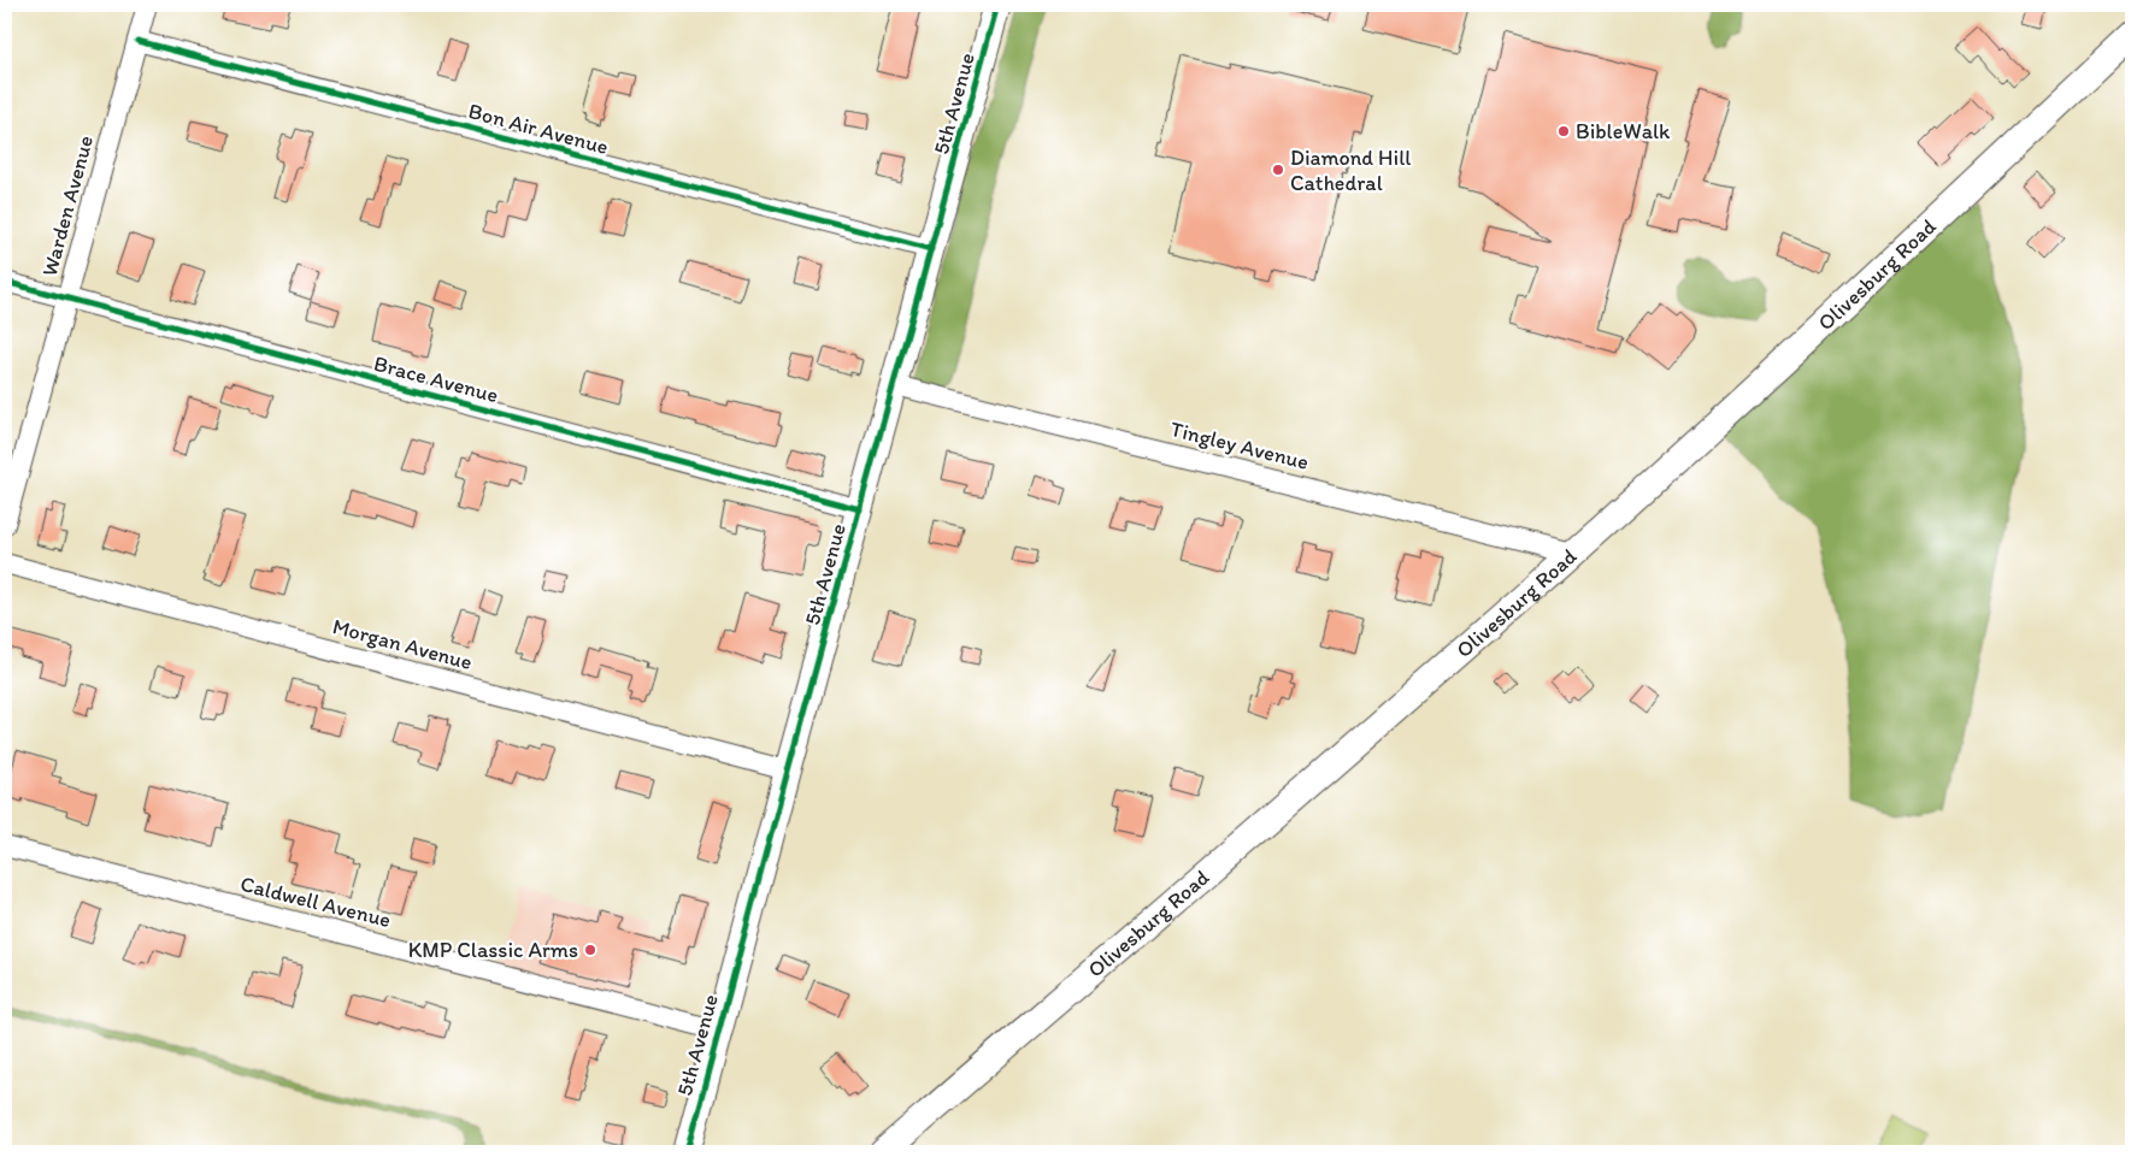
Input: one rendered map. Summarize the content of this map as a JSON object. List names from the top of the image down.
{
  "streets": {
    "main road": ["5th Avenue", "Olivesburg Road"],
    "street": [
      "Bon Air Avenue",
      "Warden Avenue",
      "Brace Avenue",
      "Tingley Avenue",
      "Morgan Avenue",
      "Caldwell Avenue"
    ]
  },
  "crossings": [
    ["5th Avenue", "Bon Air Avenue"],
    ["5th Avenue", "Brace Avenue"],
    ["5th Avenue", "Tingley Avenue"],
    ["5th Avenue", "Morgan Avenue"],
    ["5th Avenue", "Caldwell Avenue"],
    ["Bon Air Avenue", "Warden Avenue"],
    ["Warden Avenue", "Brace Avenue"],
    ["Olivesburg Road", "Tingley Avenue"]
  ],
  "places": ["BibleWalk", "Diamond Hill Cathedral", "KMP Classic Arms"]
}
